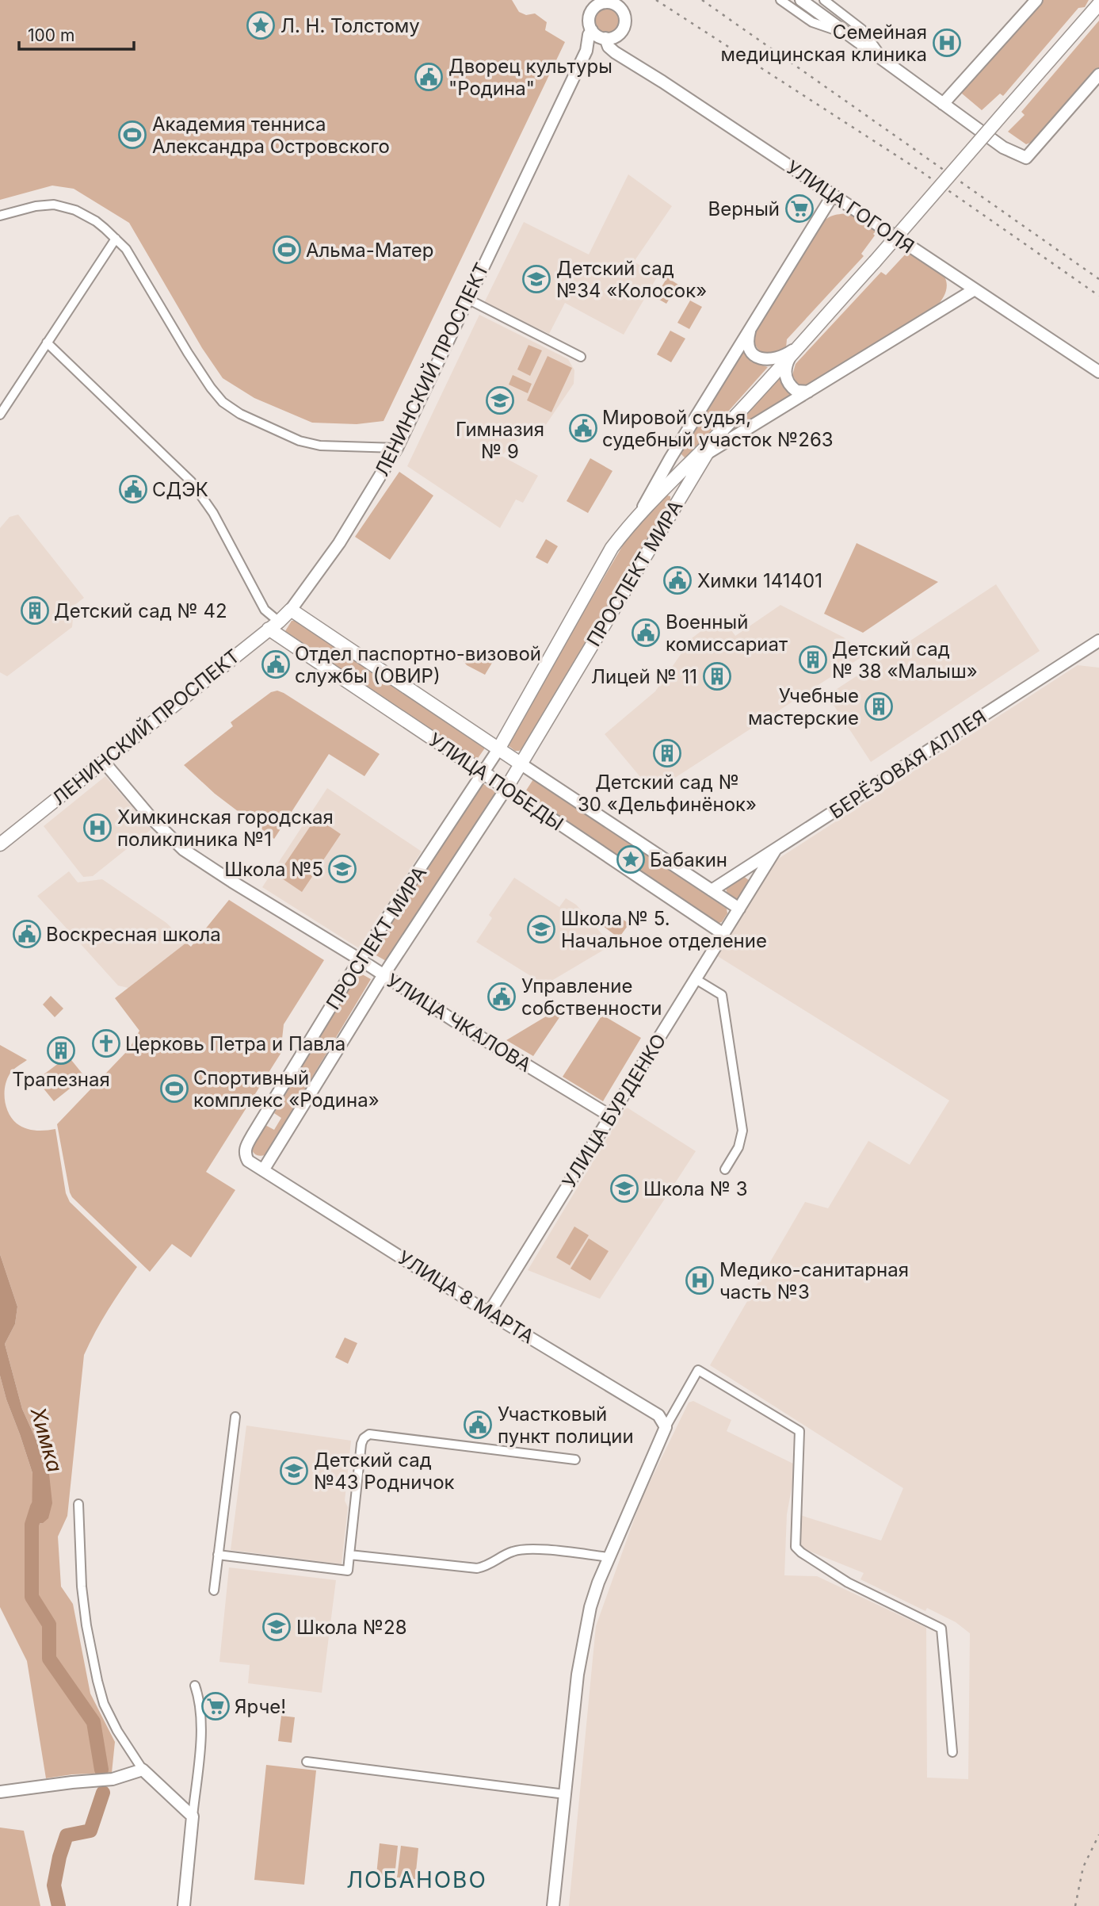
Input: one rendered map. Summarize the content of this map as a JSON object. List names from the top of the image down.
{
  "streets": {
    "main road": ["ЛЕНИНСКИЙ ПРОСПЕКТ", "ПРОСПЕКТ МИРА", "УЛИЦА ПОБЕДЫ"],
    "street": [
      "УЛИЦА ГОГОЛЯ",
      "БЕРЁЗОВАЯ АЛЛЕЯ",
      "УЛИЦА ЧКАЛОВА",
      "УЛИЦА БУРДЕНКО",
      "УЛИЦА 8 МАРТА"
    ]
  },
  "crossings": [
    ["УЛИЦА ГОГОЛЯ", "ЛЕНИНСКИЙ ПРОСПЕКТ"],
    ["ЛЕНИНСКИЙ ПРОСПЕКТ", "УЛИЦА ПОБЕДЫ"],
    ["ЛЕНИНСКИЙ ПРОСПЕКТ", "УЛИЦА ЧКАЛОВА"],
    ["ПРОСПЕКТ МИРА", "УЛИЦА ПОБЕДЫ"],
    ["ПРОСПЕКТ МИРА", "УЛИЦА ЧКАЛОВА"],
    ["ПРОСПЕКТ МИРА", "УЛИЦА 8 МАРТА"],
    ["БЕРЁЗОВАЯ АЛЛЕЯ", "УЛИЦА ПОБЕДЫ"],
    ["БЕРЁЗОВАЯ АЛЛЕЯ", "УЛИЦА БУРДЕНКО"],
    ["УЛИЦА ПОБЕДЫ", "УЛИЦА БУРДЕНКО"],
    ["УЛИЦА ЧКАЛОВА", "УЛИЦА БУРДЕНКО"],
    ["УЛИЦА БУРДЕНКО", "УЛИЦА 8 МАРТА"]
  ],
  "districts": ["ЛОБАНОВО"],
  "water": ["Химка"],
  "places": {
    "place": ["Л. Н. Толстому", "Бабакин"],
    "hospital": ["Семейная медицинская клиника", "Химкинская городская поликлиника №1", "Медико-санитарная часть №3"],
    "public building": [
      "Дворец культуры \"Родина\"",
      "Мировой судья, судебный участок №263",
      "СДЭК",
      "Химки 141401",
      "Военный комиссариат",
      "Отдел паспортно-визовой службы (ОВИР)",
      "Воскресная школа",
      "Управление собственности",
      "Участковый пункт полиции"
    ],
    "sports": ["Академия тенниса Александра Островского", "Альма-Матер", "Спортивный комплекс «Родина»"],
    "supermarket": ["Верный", "Ярче!"],
    "school or university": [
      "Детский сад №34 «Колосок»",
      "Гимназия № 9",
      "Школа №5",
      "Школа № 5. Начальное отделение",
      "Школа № 3",
      "Детский сад №43 Родничок",
      "Школа №28"
    ],
    "building": [
      "Детский сад № 42",
      "Детский сад № 38 «Малыш»",
      "Лицей № 11",
      "Учебные мастерские",
      "Детский сад № 30 «Дельфинёнок»",
      "Трапезная"
    ],
    "church": ["Церковь Петра и Павла"]
  },
  "scale_bar": "100 m"
}
